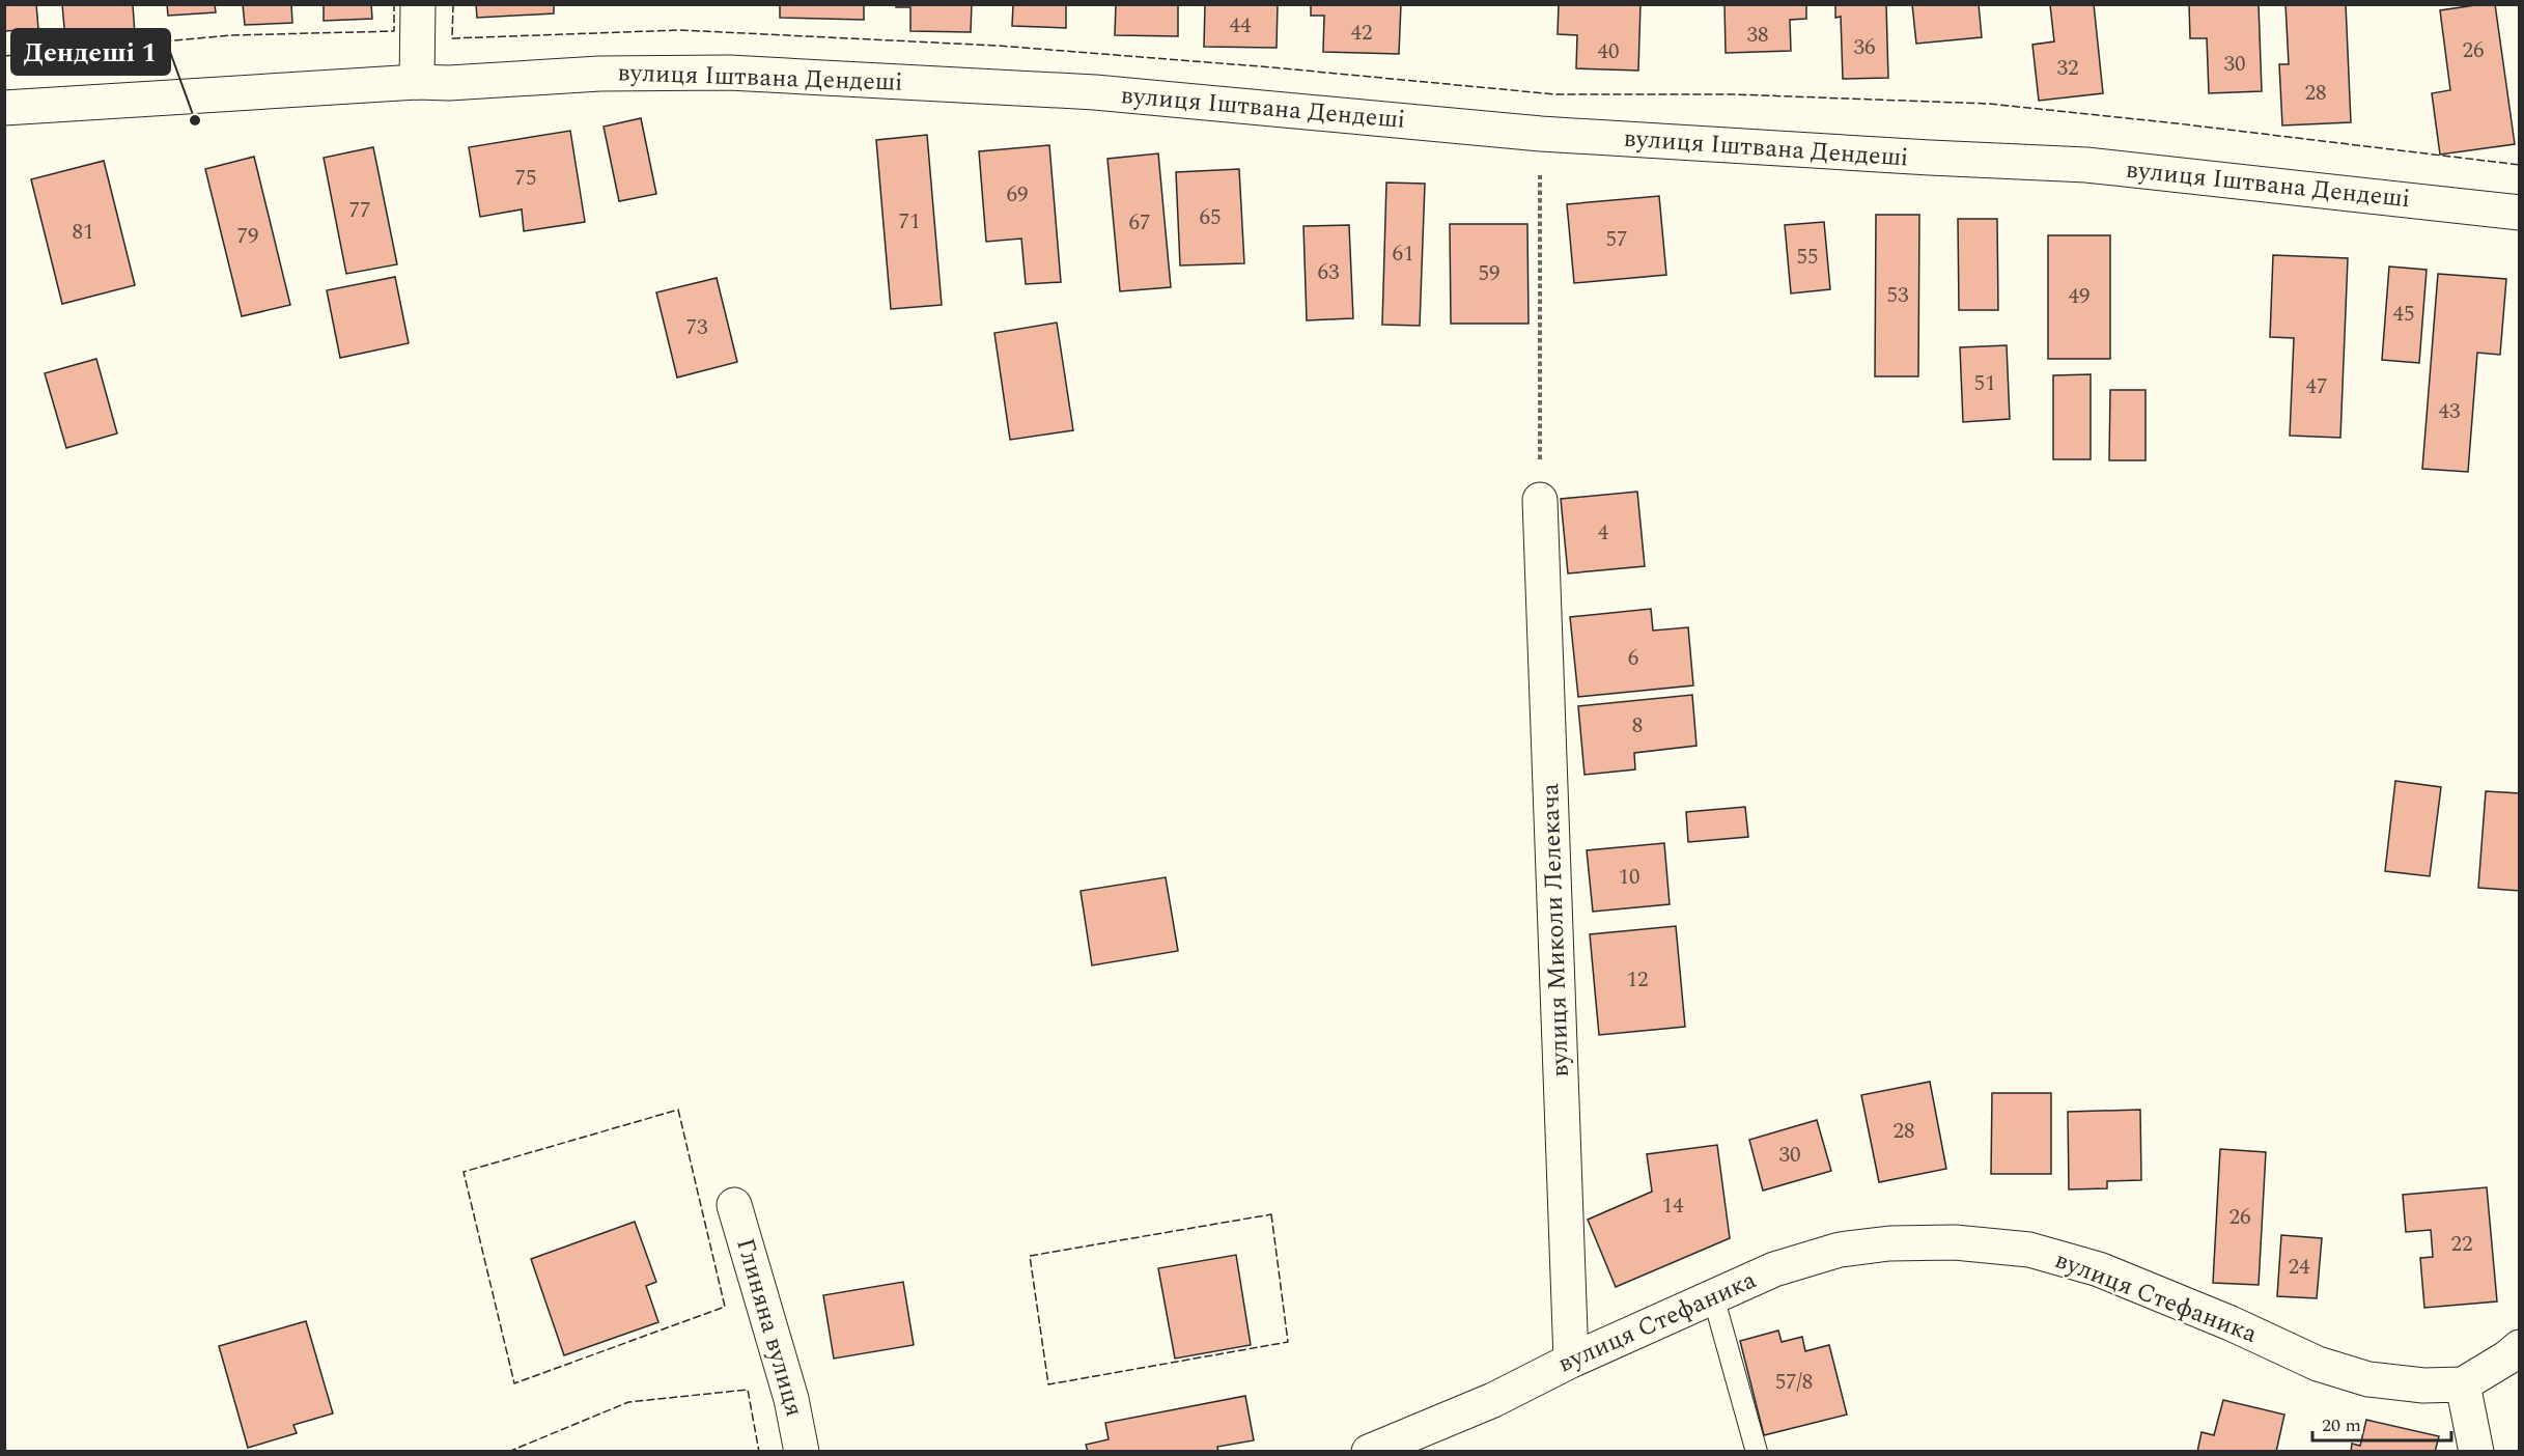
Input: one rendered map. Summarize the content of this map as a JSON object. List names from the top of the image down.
{
  "streets": {
    "street": [
      "вулиця Іштвана Дендеші",
      "вулиця Миколи Лелекача",
      "вулиця Стефаника",
      "Глиняна вулиця"
    ]
  },
  "crossings": [
    ["вулиця Миколи Лелекача", "вулиця Стефаника"]
  ],
  "places": ["Дендеші 1"],
  "house_numbers": [
    "44",
    "42",
    "38",
    "36",
    "26",
    "40",
    "30",
    "32",
    "28",
    "75",
    "69",
    "77",
    "65",
    "71",
    "67",
    "81",
    "79",
    "57",
    "61",
    "55",
    "63",
    "59",
    "53",
    "49",
    "45",
    "73",
    "51",
    "47",
    "43",
    "4",
    "6",
    "8",
    "10",
    "12",
    "28",
    "30",
    "14",
    "26",
    "22",
    "24",
    "57/8"
  ],
  "scale_bar": "20 m"
}
